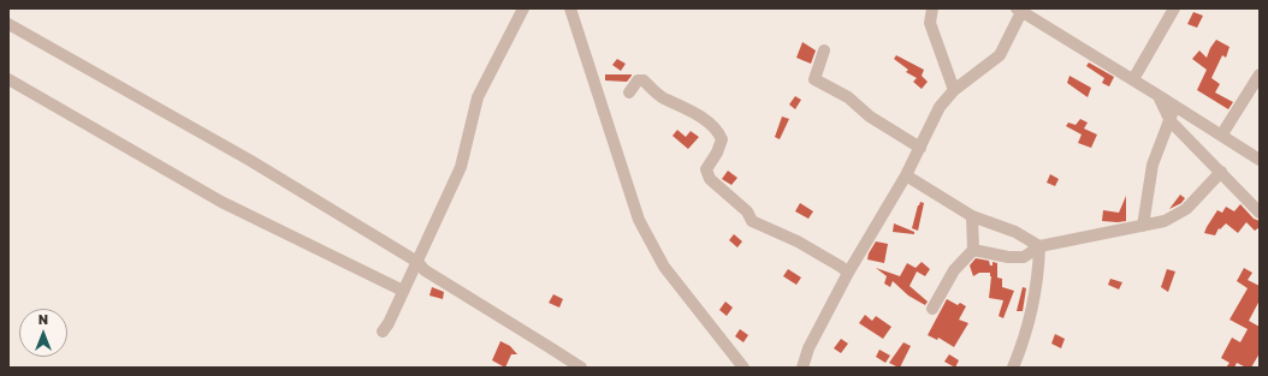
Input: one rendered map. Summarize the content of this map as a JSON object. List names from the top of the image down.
{
  "north": "top"
}
